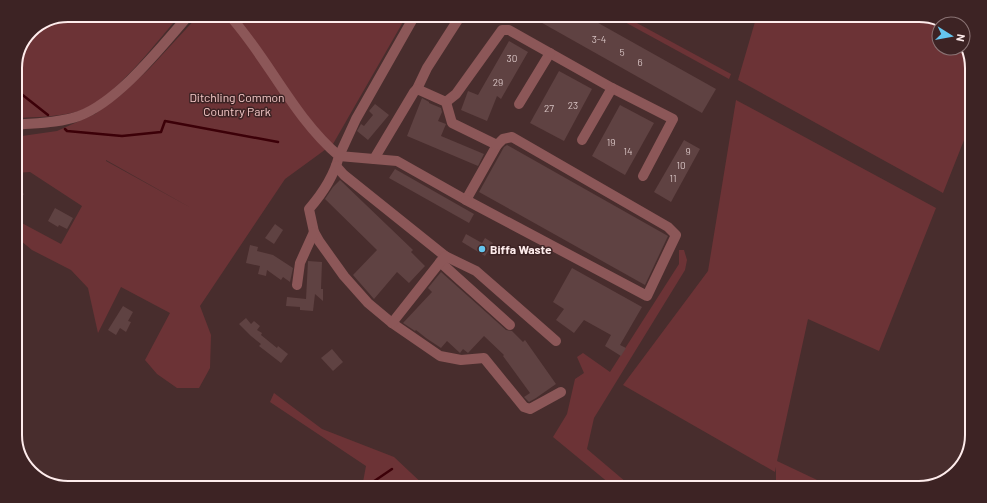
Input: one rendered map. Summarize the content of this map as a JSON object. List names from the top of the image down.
{
  "parks": ["Ditchling Common Country Park"],
  "places": ["Biffa Waste"],
  "house_numbers": [
    "3-4",
    "5",
    "30",
    "6",
    "29",
    "23",
    "27",
    "19",
    "14",
    "9",
    "10",
    "11"
  ],
  "north": "right"
}
